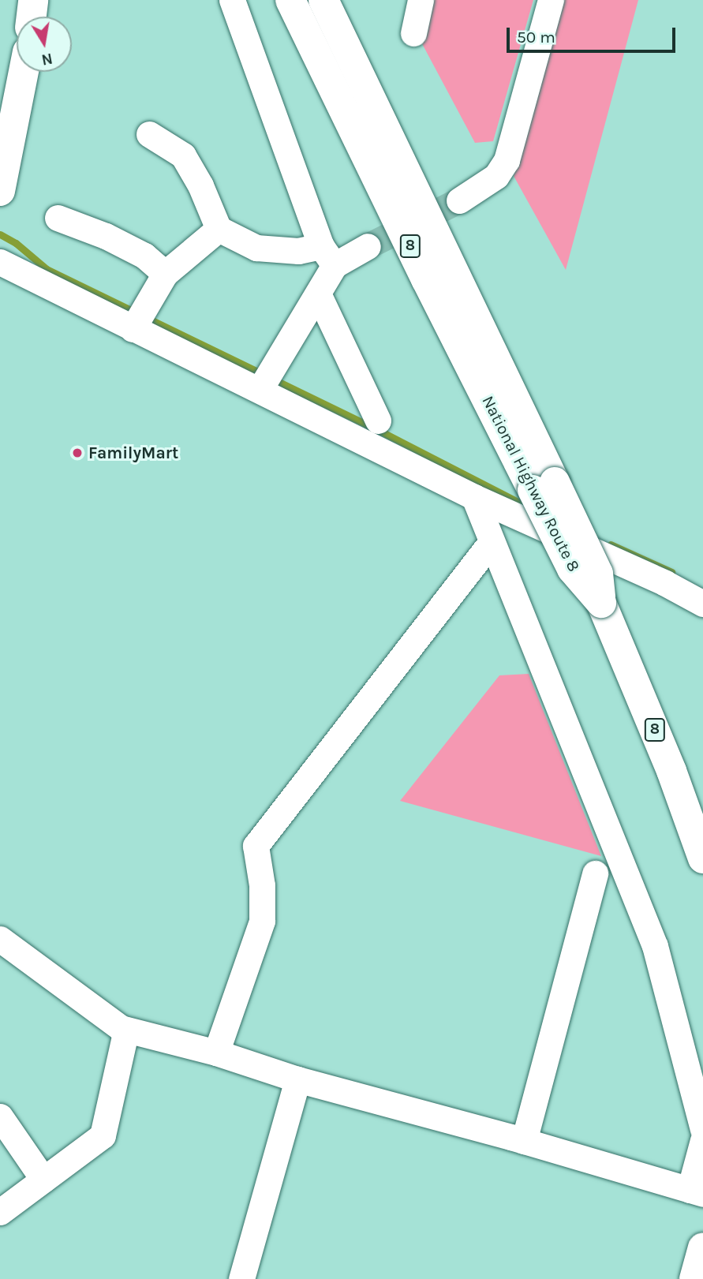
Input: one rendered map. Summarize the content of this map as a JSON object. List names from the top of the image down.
{
  "streets": {
    "main road": ["8", "National Highway Route 8"]
  },
  "places": ["FamilyMart"],
  "scale_bar": "50 m",
  "north": "bottom"
}
